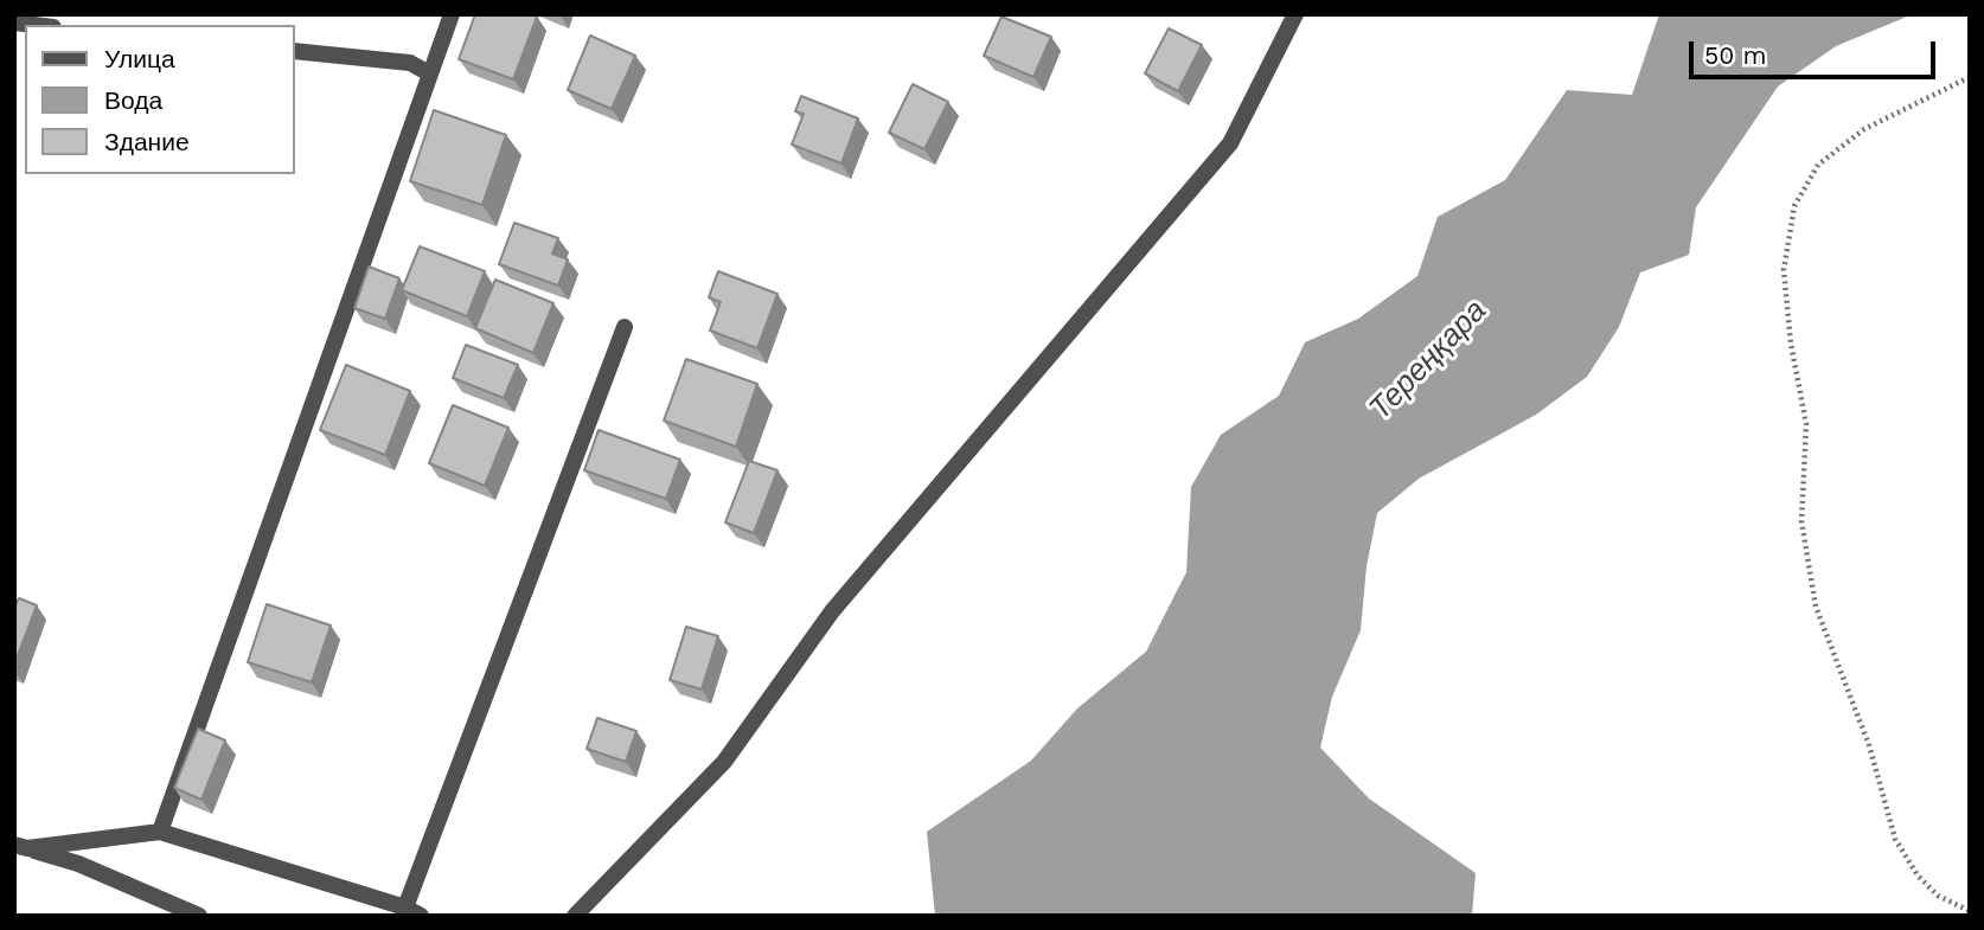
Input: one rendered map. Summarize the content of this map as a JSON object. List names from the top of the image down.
{
  "water": ["Тереңқара"],
  "legend": ["Улица", "Вода", "Здание"],
  "scale_bar": "50 m"
}
